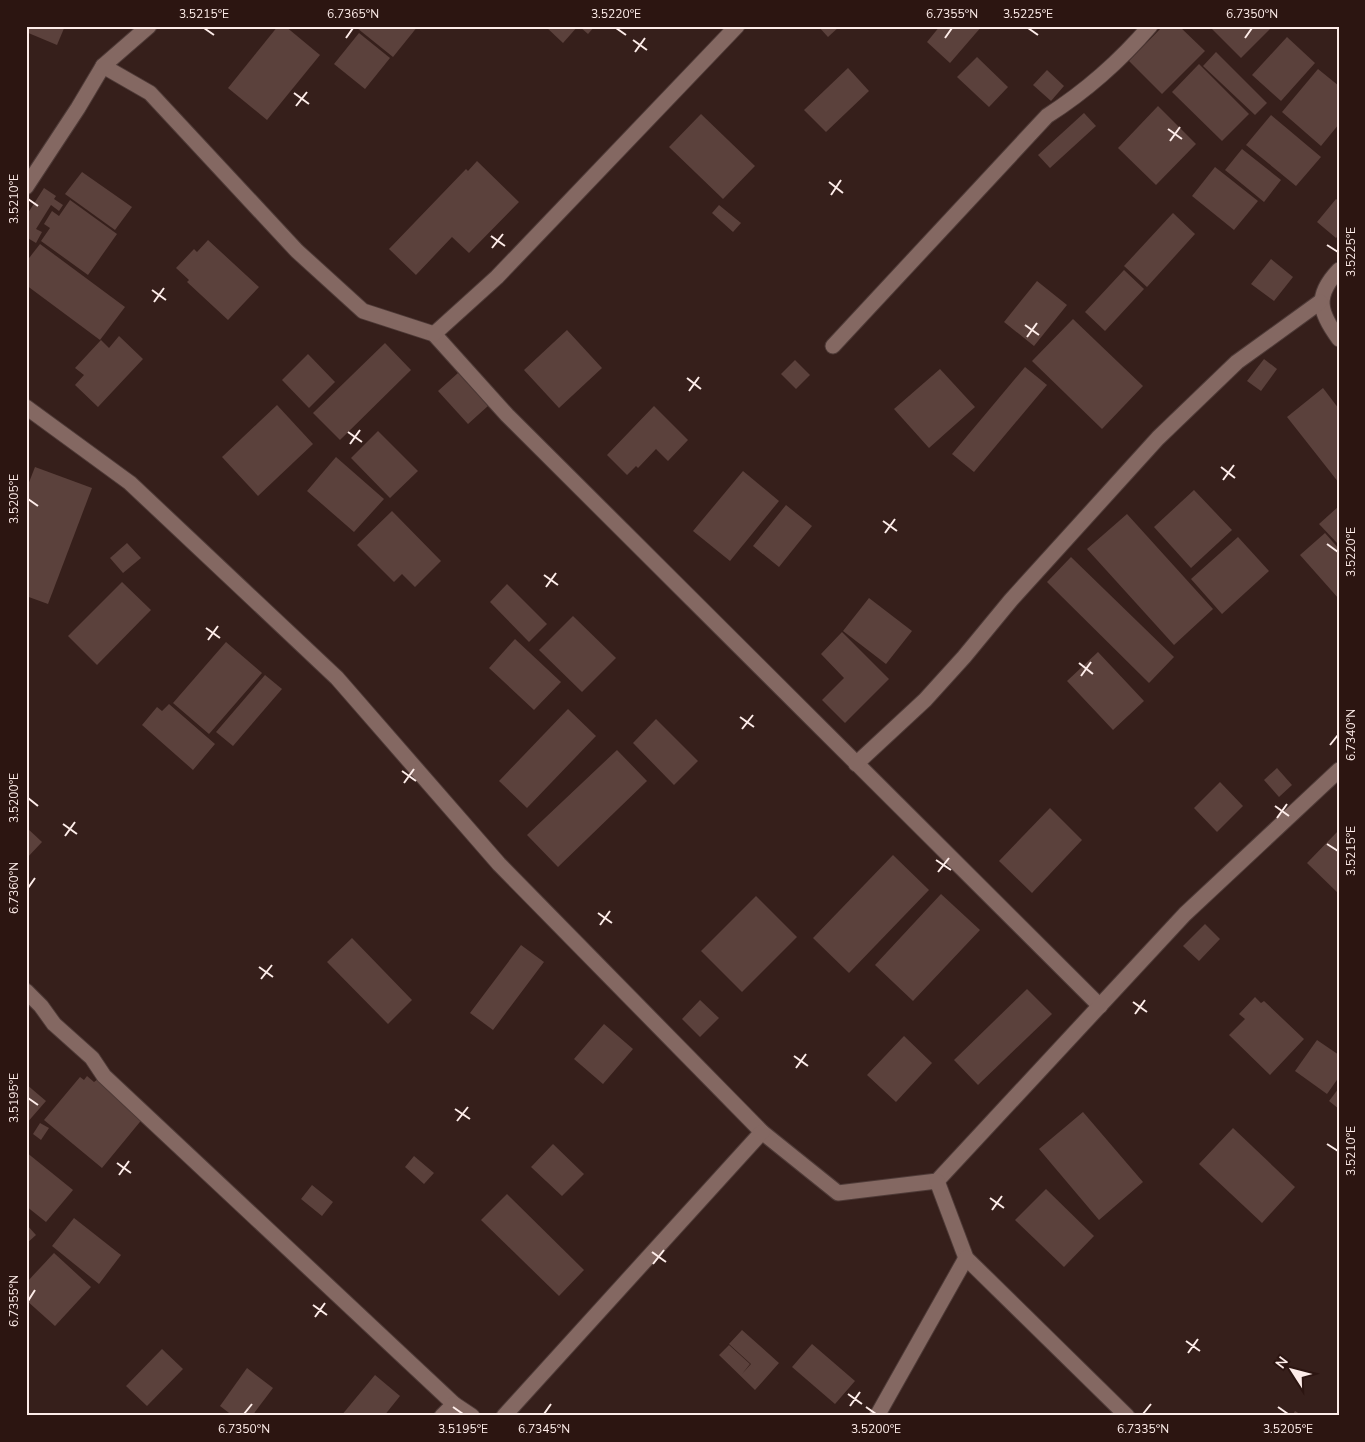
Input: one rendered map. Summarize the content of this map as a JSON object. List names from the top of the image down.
{
  "north": "top left",
  "coordinates": [
    "3.5215°E",
    "6.7365°N",
    "3.5220°E",
    "6.7355°N",
    "3.5225°E",
    "6.7350°N",
    "3.5210°E",
    "3.5205°E",
    "6.7340°N",
    "3.5200°E",
    "6.7360°N",
    "3.5195°E",
    "6.7345°N",
    "6.7335°N"
  ]
}
